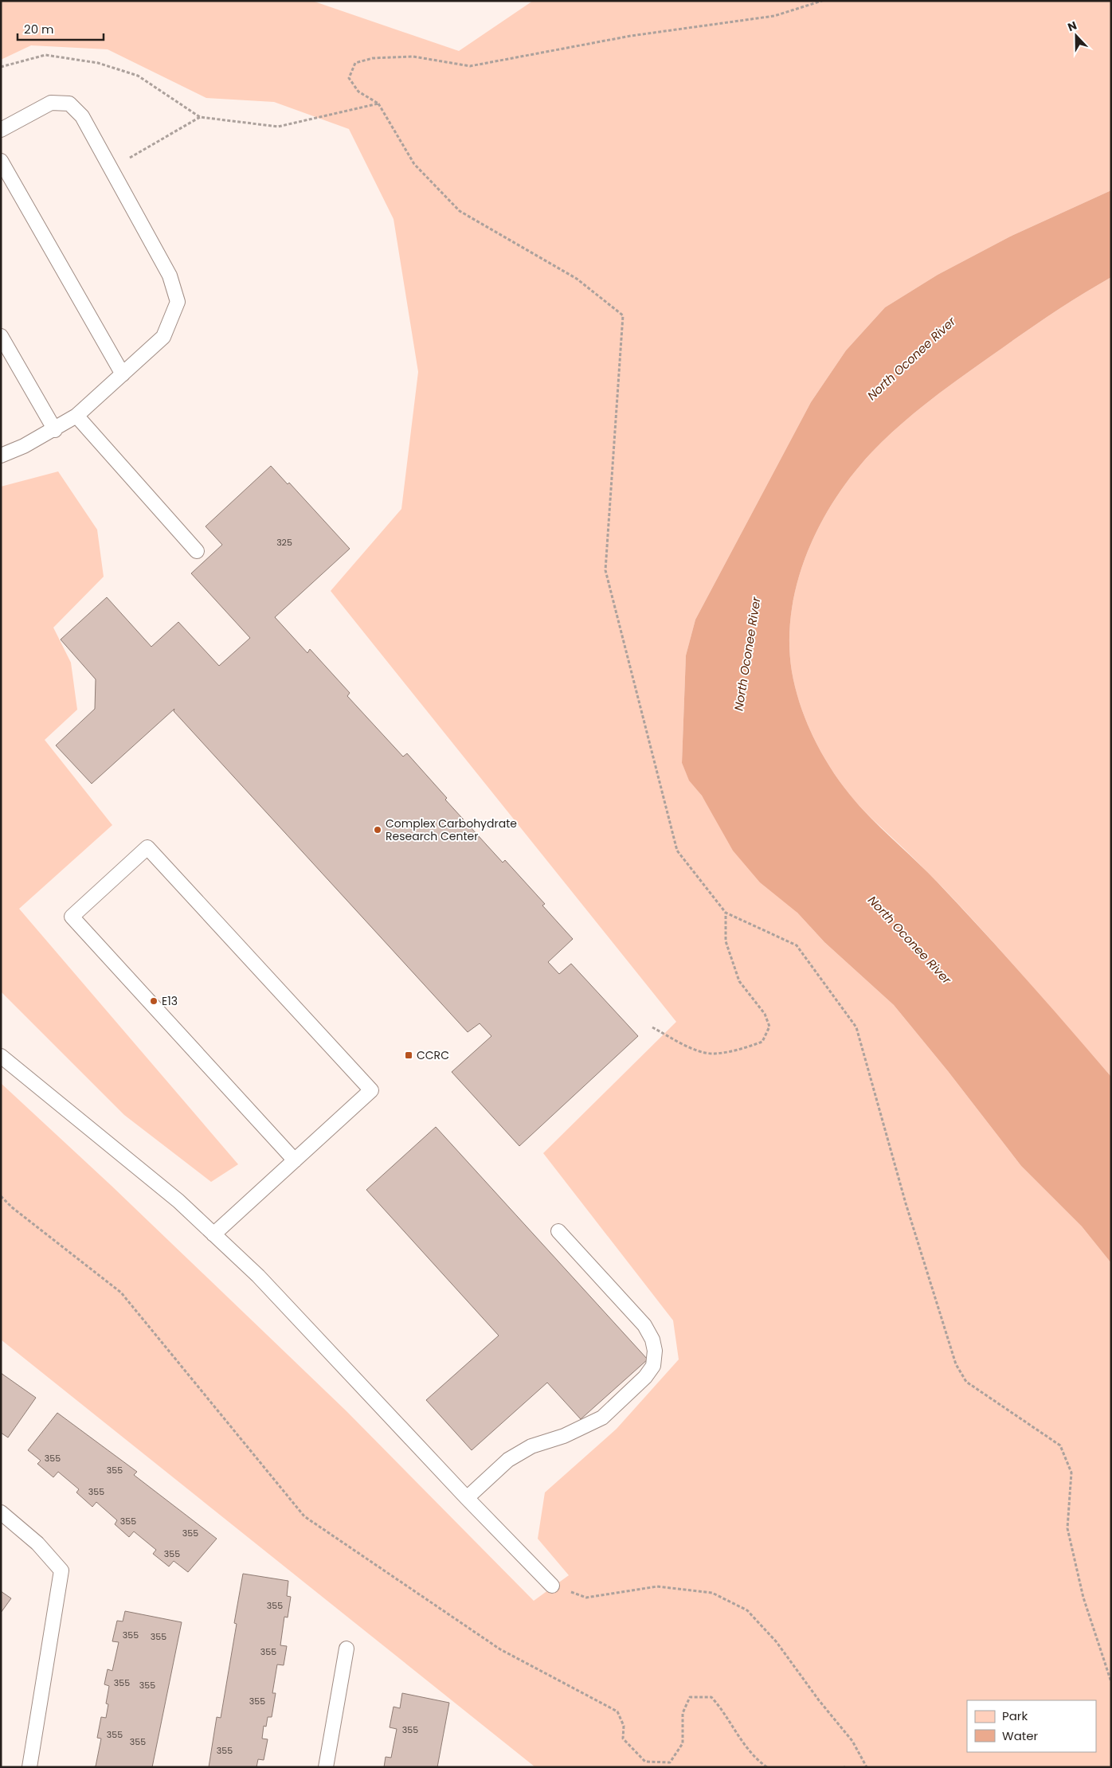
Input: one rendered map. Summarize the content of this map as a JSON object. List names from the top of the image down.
{
  "water": ["North Oconee River"],
  "places": {
    "other": ["Complex Carbohydrate Research Center", "E13"],
    "transit": ["CCRC"]
  },
  "house_numbers": [
    "325",
    "355",
    "355",
    "355",
    "355",
    "355",
    "355",
    "355",
    "355",
    "355",
    "355",
    "355",
    "355",
    "355",
    "355",
    "355",
    "355",
    "355"
  ],
  "legend": ["Park", "Water"],
  "scale_bar": "20 m",
  "north": "top"
}
